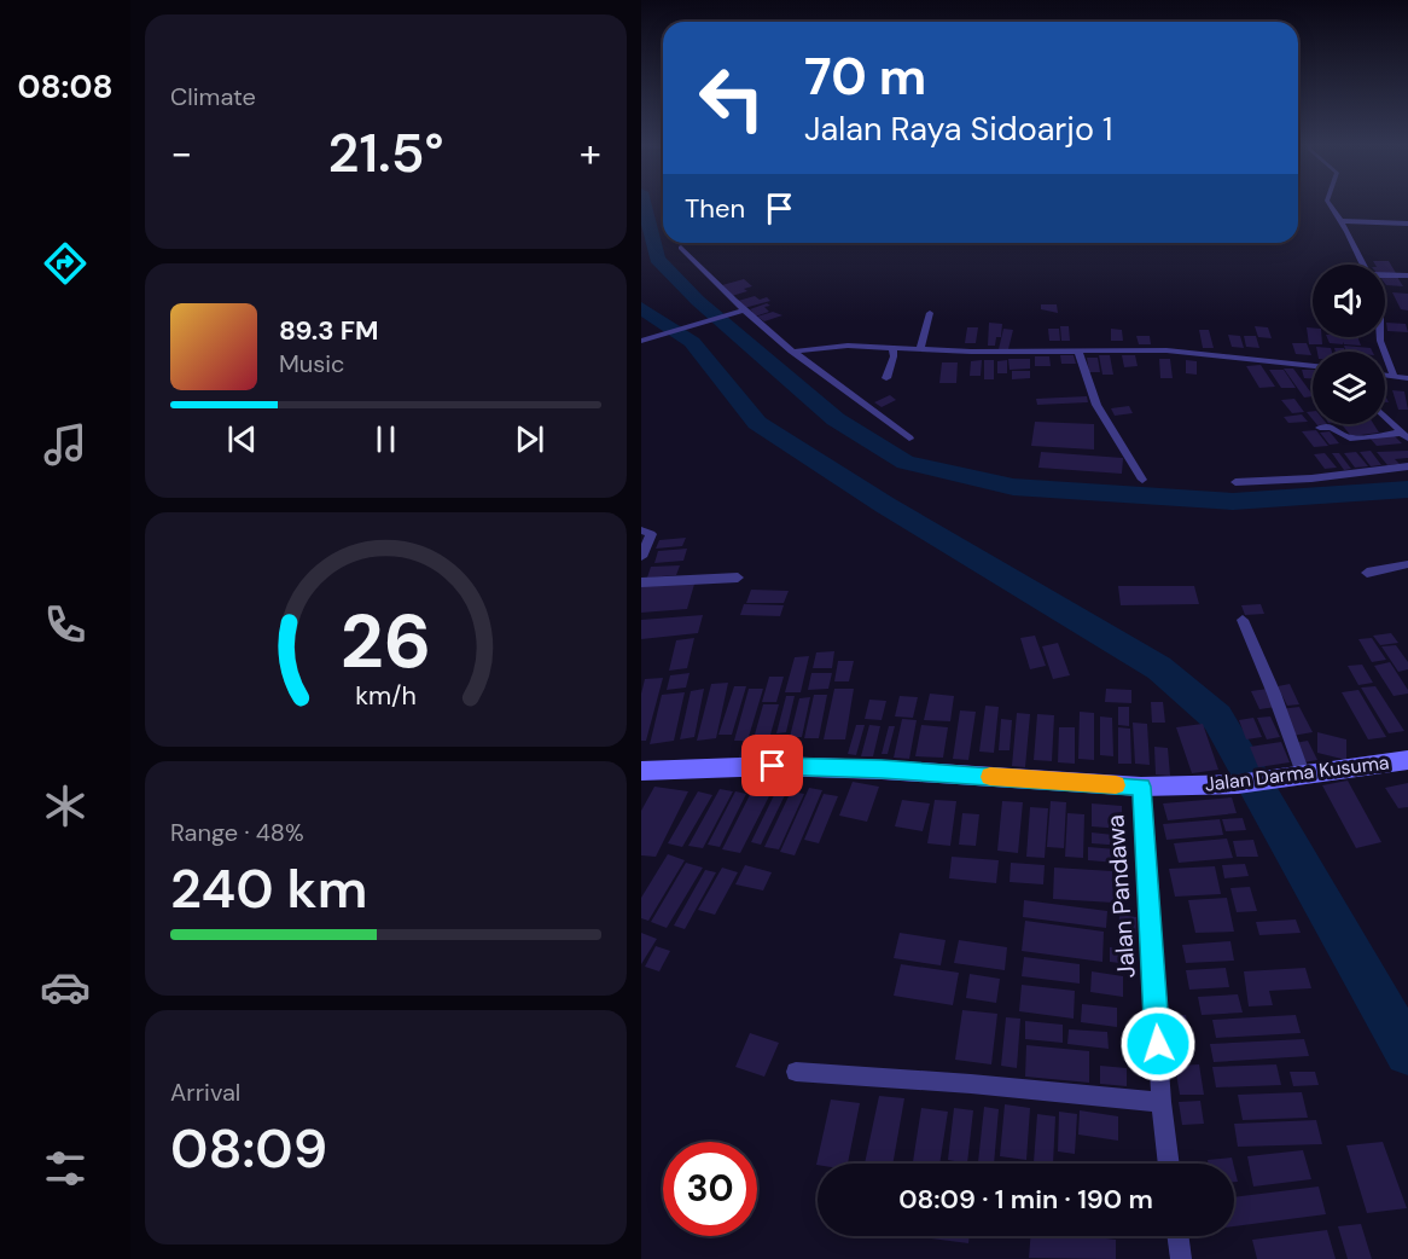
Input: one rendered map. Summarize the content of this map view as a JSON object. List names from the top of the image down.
{
  "streets": {
    "street": ["Jalan Darma Kusuma", "Jalan Pandawa"]
  },
  "crossings": [
    ["Jalan Darma Kusuma", "Jalan Pandawa"]
  ],
  "page": {
    "tabs": "08:08",
    "tile": [
      "Climate",
      ["Range · 48%", "240 km"],
      ["Arrival", "08:09"]
    ],
    "turn": ["70 m", "Jalan Raya Sidoarjo 1"],
    "heat": ["−", "21.5°", "+"],
    "then": "Then",
    "song": ["89.3 FM", "Music"],
    "limit": "30",
    "trip": "08:09 · 1 min · 190 m",
    "gauge": ["26", "km/h"]
  }
}
